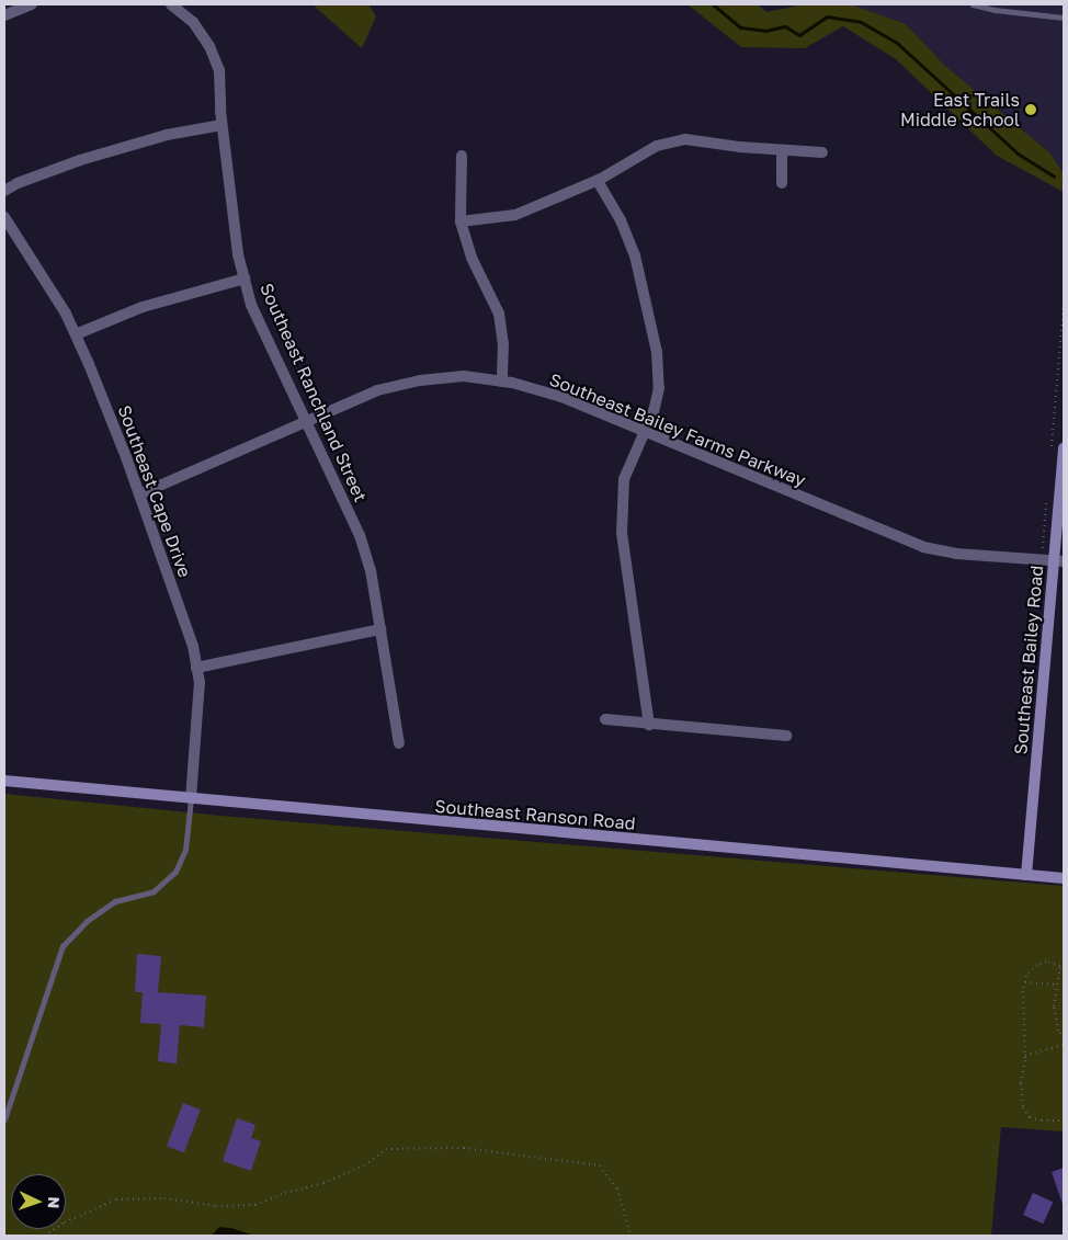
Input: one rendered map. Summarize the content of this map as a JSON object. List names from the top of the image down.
{
  "streets": {
    "street": [
      "Southeast Ranchland Street",
      "Southeast Bailey Farms Parkway",
      "Southeast Cape Drive",
      "Southeast Bailey Road",
      "Southeast Ranson Road"
    ]
  },
  "crossings": [
    ["Southeast Ranchland Street", "Southeast Bailey Farms Parkway"],
    ["Southeast Bailey Farms Parkway", "Southeast Cape Drive"],
    ["Southeast Bailey Farms Parkway", "Southeast Bailey Road"],
    ["Southeast Cape Drive", "Southeast Ranson Road"],
    ["Southeast Bailey Road", "Southeast Ranson Road"]
  ],
  "places": ["East Trails Middle School"],
  "north": "right"
}
